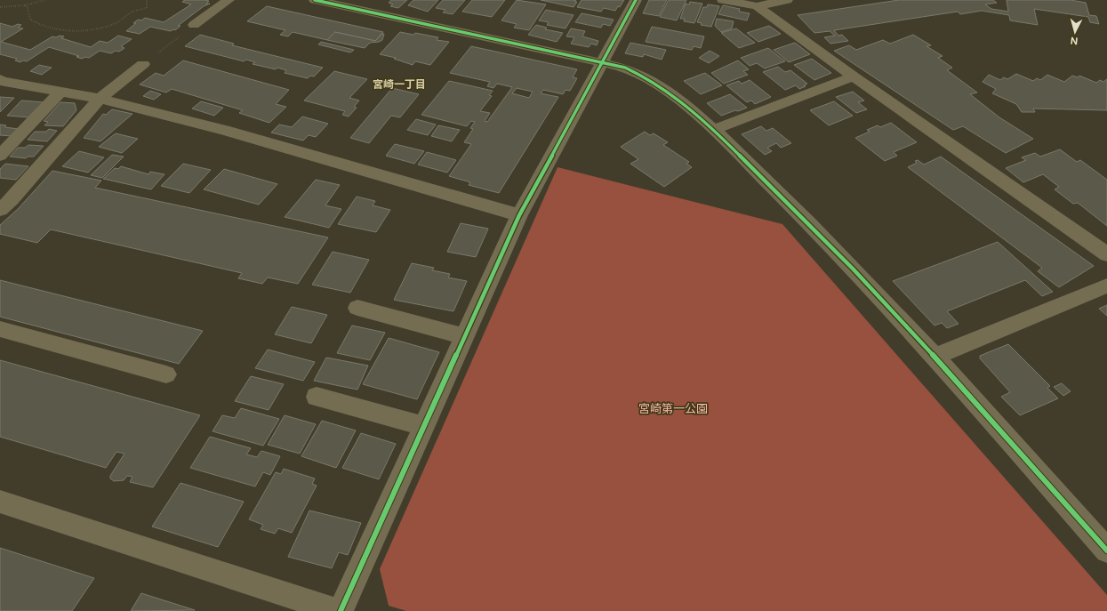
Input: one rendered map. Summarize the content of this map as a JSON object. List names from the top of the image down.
{
  "districts": ["宮崎一丁目"],
  "parks": ["宮崎第一公園"],
  "north": "bottom"
}
